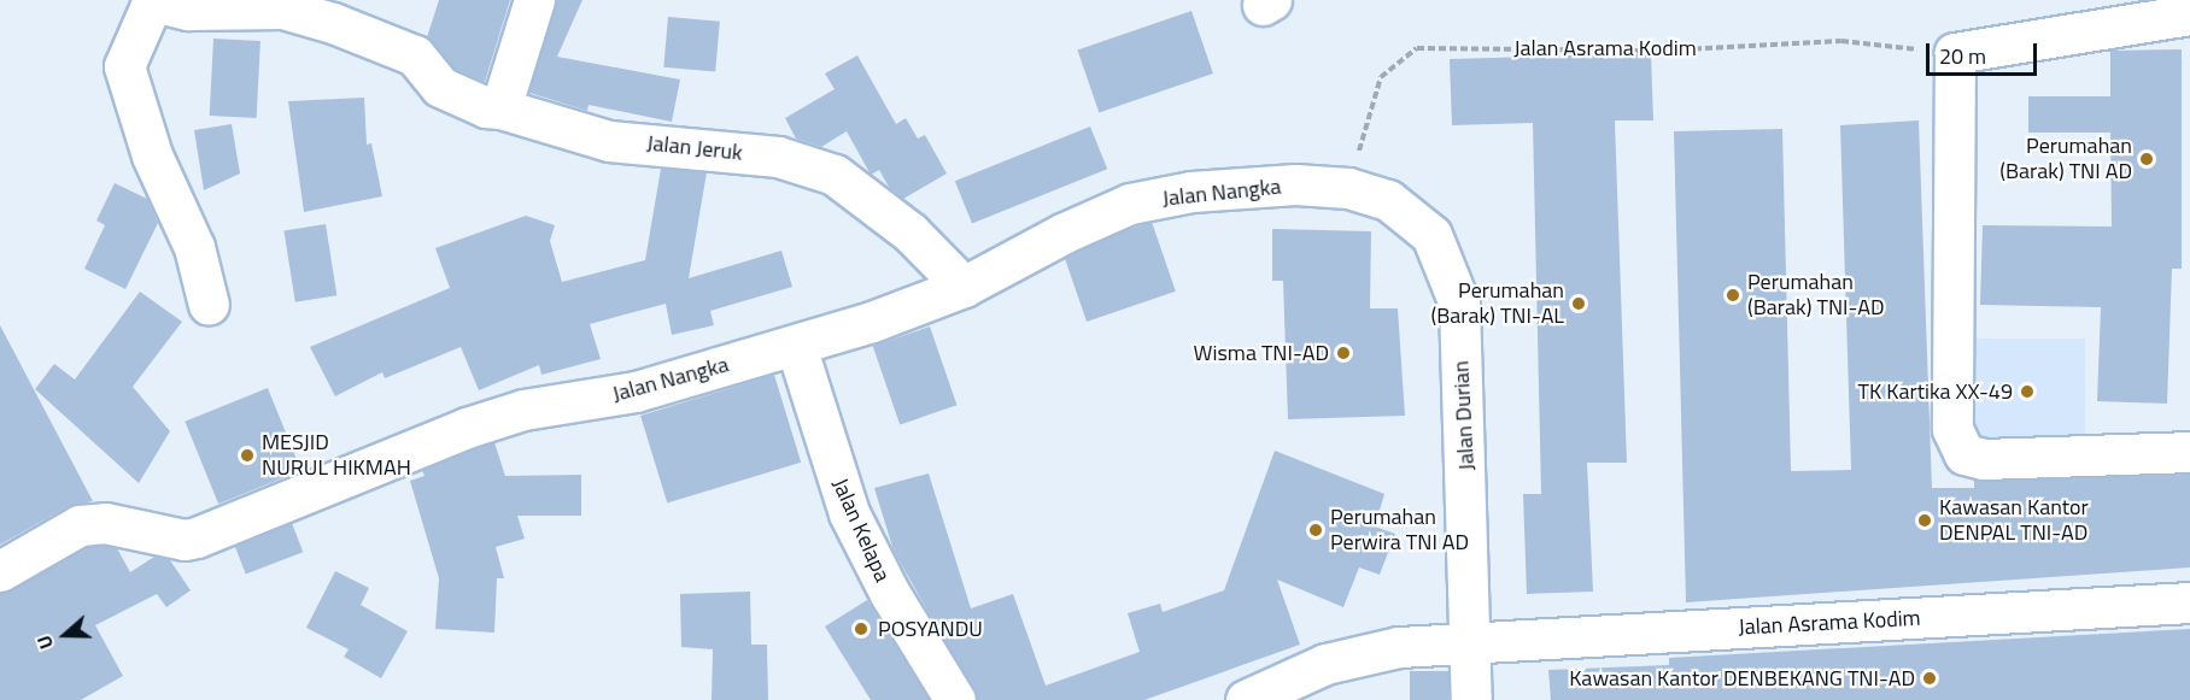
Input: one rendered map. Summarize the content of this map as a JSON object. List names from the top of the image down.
{
  "streets": {
    "street": [
      "Jalan Asrama Kodim",
      "Jalan Jeruk",
      "Jalan Nangka",
      "Jalan Durian",
      "Jalan Kelapa"
    ]
  },
  "crossings": [
    ["Jalan Asrama Kodim", "Jalan Nangka"],
    ["Jalan Asrama Kodim", "Jalan Durian"],
    ["Jalan Jeruk", "Jalan Nangka"],
    ["Jalan Nangka", "Jalan Durian"],
    ["Jalan Nangka", "Jalan Kelapa"]
  ],
  "places": [
    "Perumahan (Barak) TNI AD",
    "Perumahan (Barak) TNI-AD",
    "Perumahan (Barak) TNI-AL",
    "Wisma TNI-AD",
    "TK Kartika XX-49",
    "MESJID NURUL HIKMAH",
    "Kawasan Kantor DENPAL TNI-AD",
    "Perumahan Perwira TNI AD",
    "POSYANDU",
    "Kawasan Kantor DENBEKANG TNI-AD"
  ],
  "scale_bar": "20 m",
  "north": "left"
}
